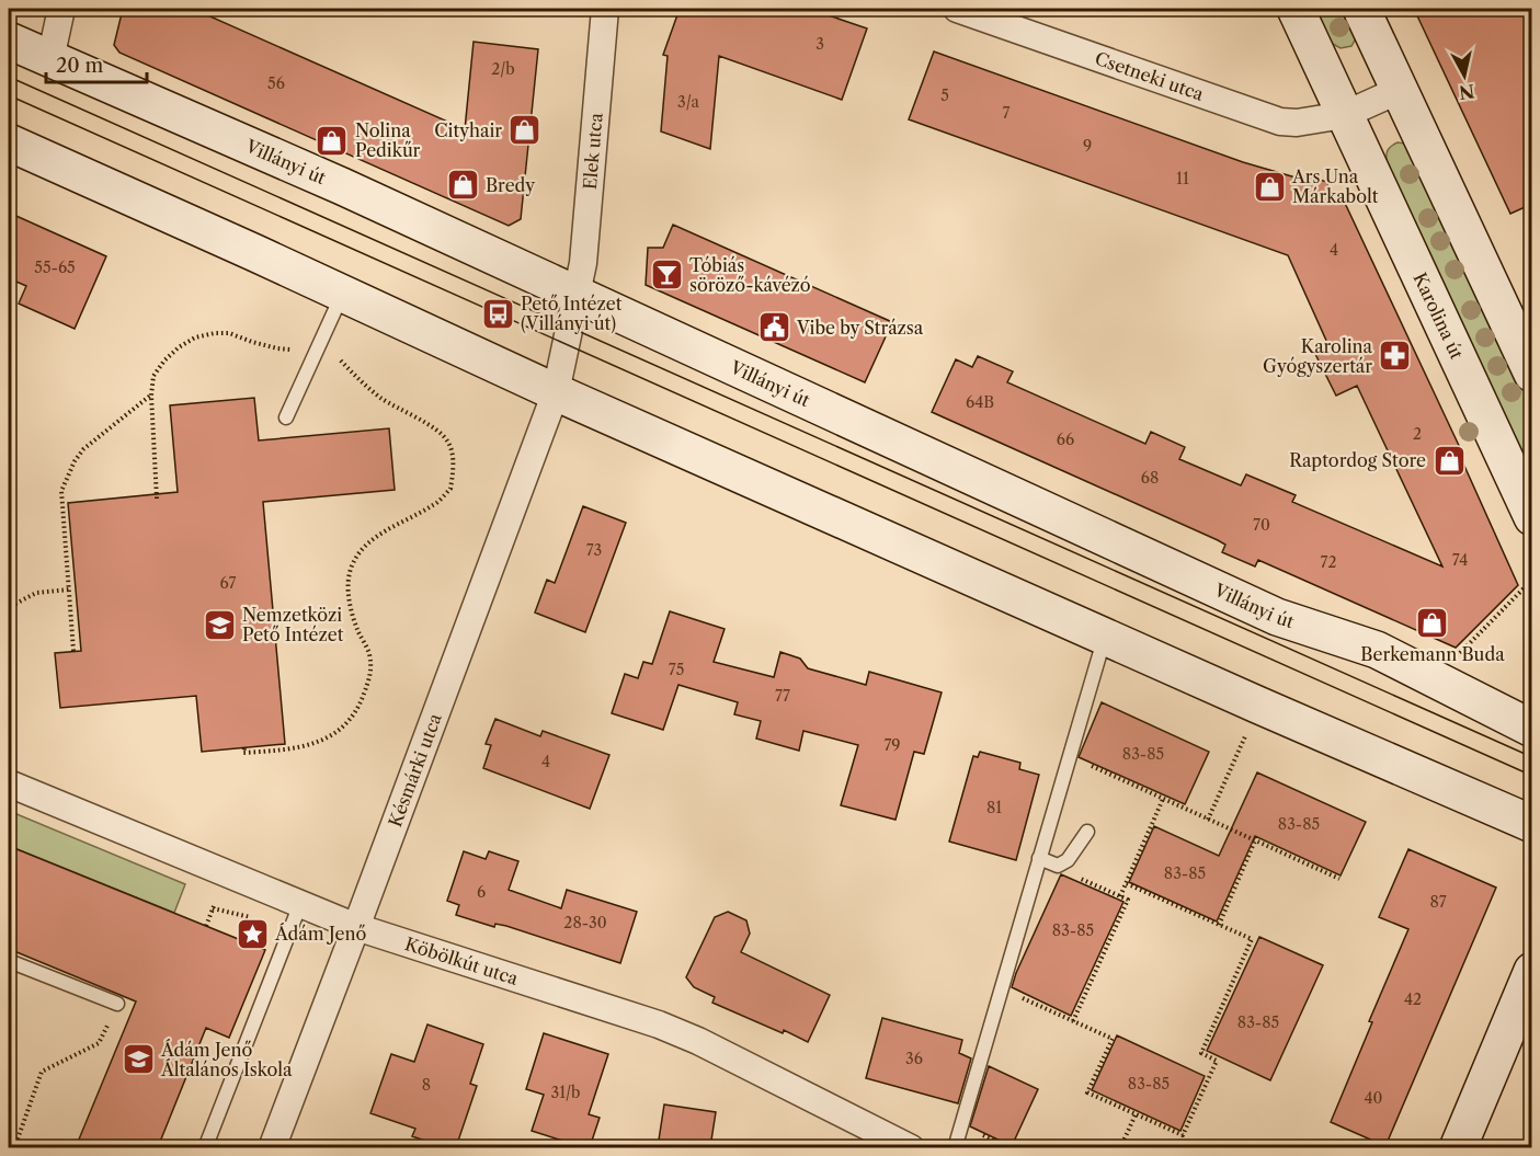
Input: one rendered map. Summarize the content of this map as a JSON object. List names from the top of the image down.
{
  "streets": {
    "street": [
      "Csetneki utca",
      "Elek utca",
      "Villányi út",
      "Karolina út",
      "Késmárki utca",
      "Köbölkút utca"
    ]
  },
  "crossings": [
    ["Csetneki utca", "Karolina út"],
    ["Elek utca", "Villányi út"],
    ["Elek utca", "Késmárki utca"],
    ["Késmárki utca", "Köbölkút utca"]
  ],
  "places": {
    "shop": [
      "Cityhair",
      "Nolina Pedikűr",
      "Bredy",
      "Ars Una Márkabolt",
      "Raptordog Store",
      "Berkemann Buda"
    ],
    "bar": ["Tóbiás söröző-kávézó"],
    "bus stop": ["Pető Intézet (Villányi út)"],
    "public building": ["Vibe by Strázsa"],
    "pharmacy": ["Karolina Gyógyszertár"],
    "school or university": ["Nemzetközi Pető Intézet", "Ádám Jenő Általános Iskola"],
    "place": ["Ádám Jenő"]
  },
  "house_numbers": [
    "3",
    "2/b",
    "56",
    "5",
    "3/a",
    "7",
    "9",
    "11",
    "4",
    "55-65",
    "64B",
    "2",
    "66",
    "68",
    "70",
    "73",
    "74",
    "72",
    "67",
    "75",
    "77",
    "79",
    "83-85",
    "4",
    "81",
    "83-85",
    "83-85",
    "6",
    "87",
    "28-30",
    "83-85",
    "42",
    "83-85",
    "36",
    "83-85",
    "8",
    "31/b",
    "40"
  ],
  "scale_bar": "20 m",
  "north": "bottom"
}
